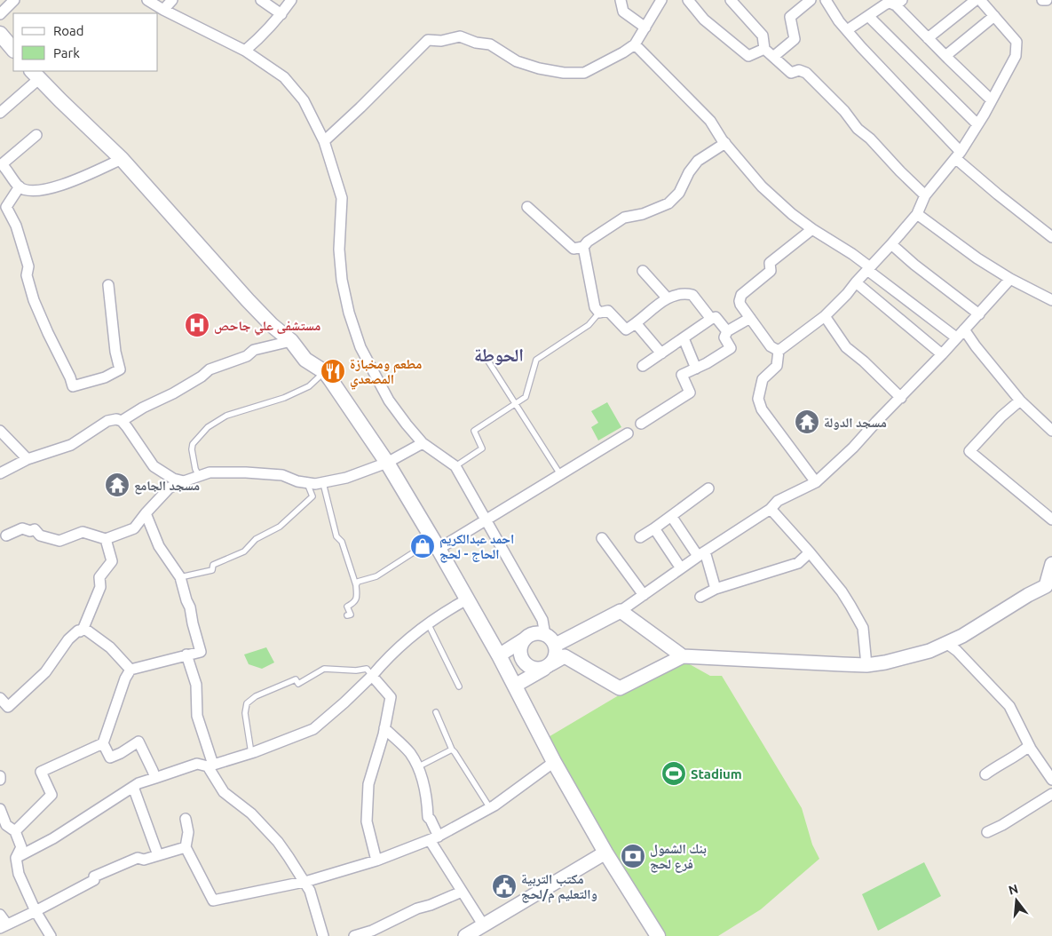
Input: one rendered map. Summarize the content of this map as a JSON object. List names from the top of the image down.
{
  "districts": ["الحوطة"],
  "places": {
    "hospital": ["مستشفى علي جاحص"],
    "restaurant": ["مطعم ومخبازة المصعدي"],
    "temple": ["مسجد الدولة", "مسجد الجامع"],
    "shop": ["احمد عبدالكريم الحاج - لحج"],
    "sports": ["Stadium"],
    "bank": ["بنك الشمول فرع لحج"],
    "public building": ["مكتب التربية والتعليم م/لحج"]
  },
  "legend": ["Road", "Park"],
  "north": "top"
}
